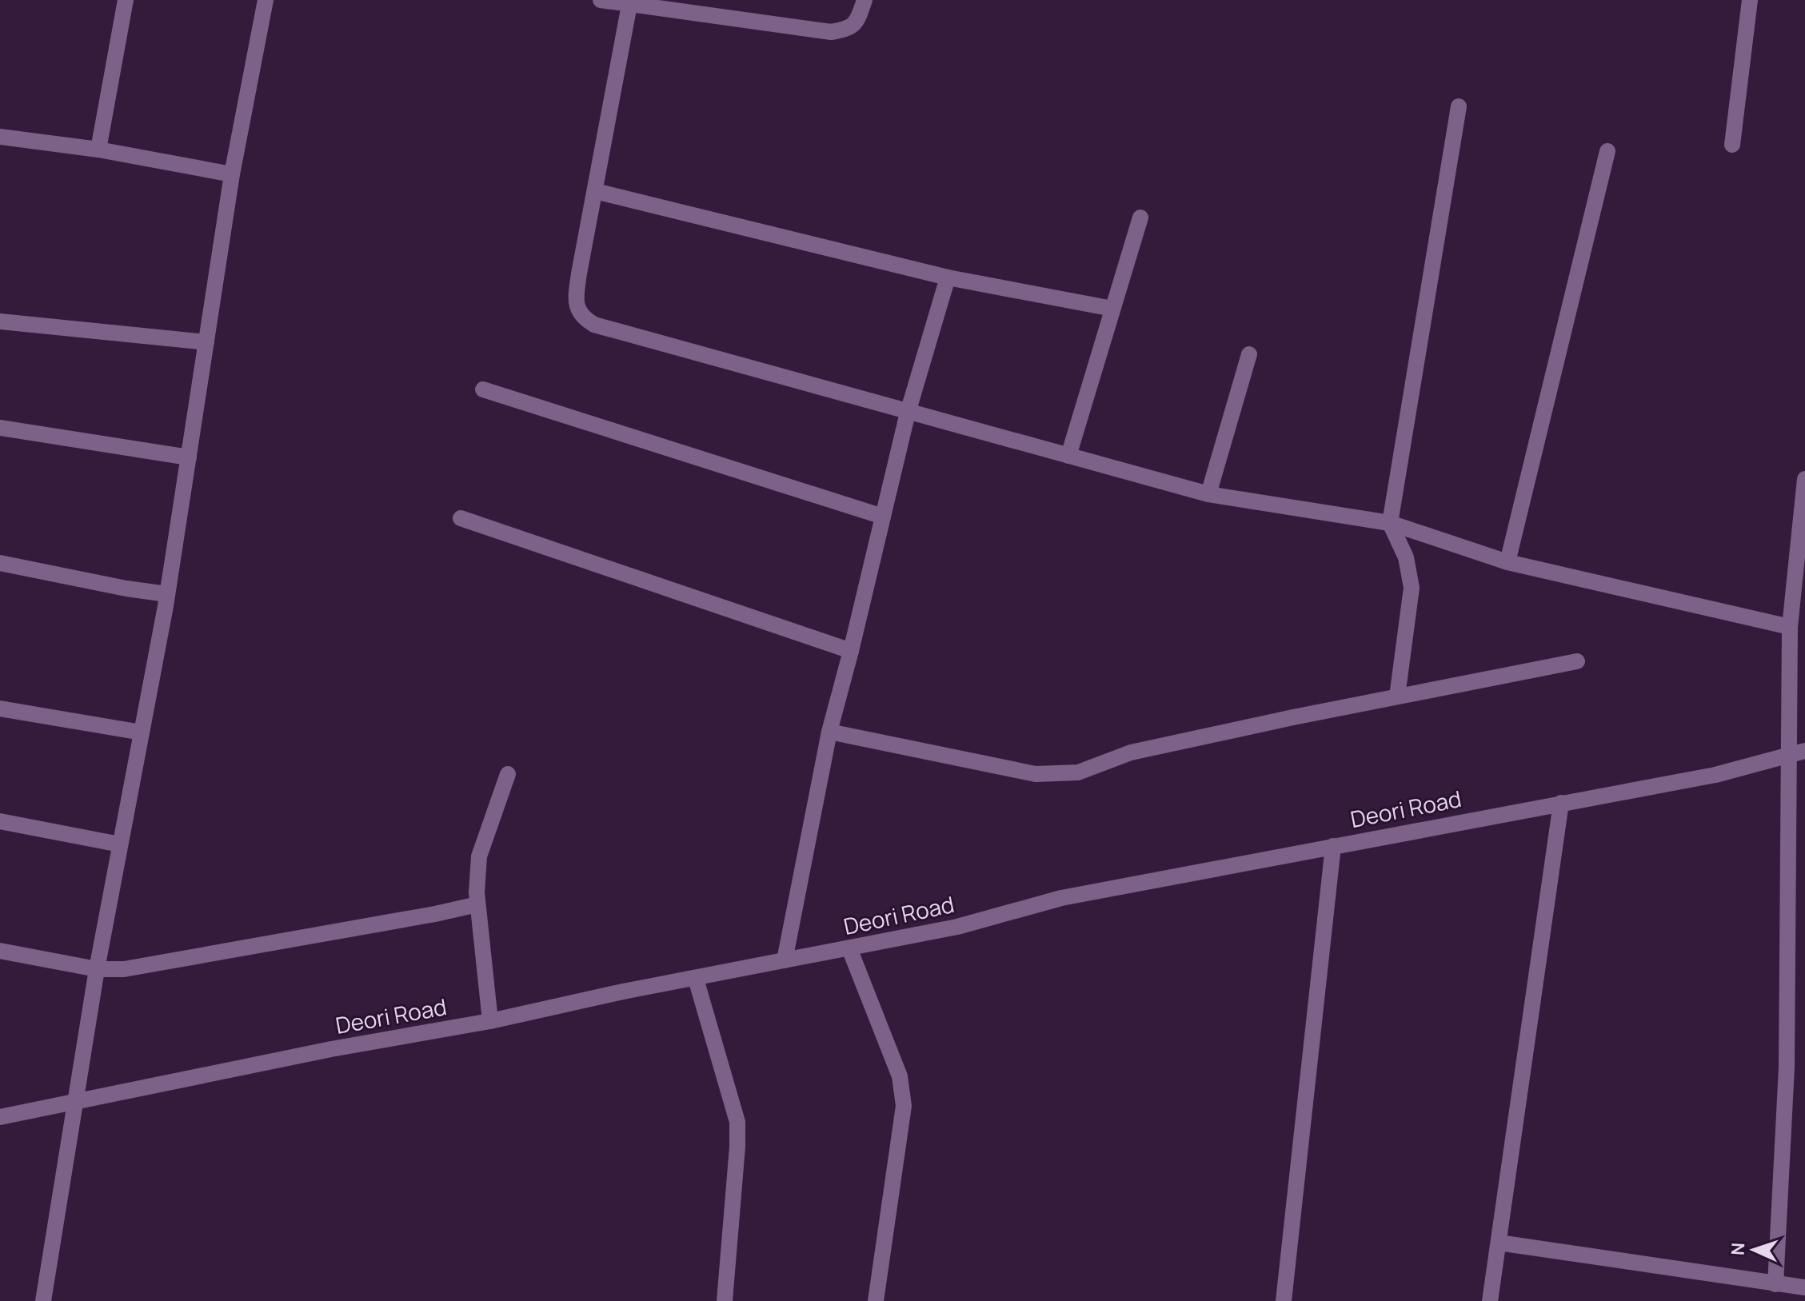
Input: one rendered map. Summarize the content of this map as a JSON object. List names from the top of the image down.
{
  "streets": {
    "street": ["Deori Road"]
  },
  "north": "left"
}
